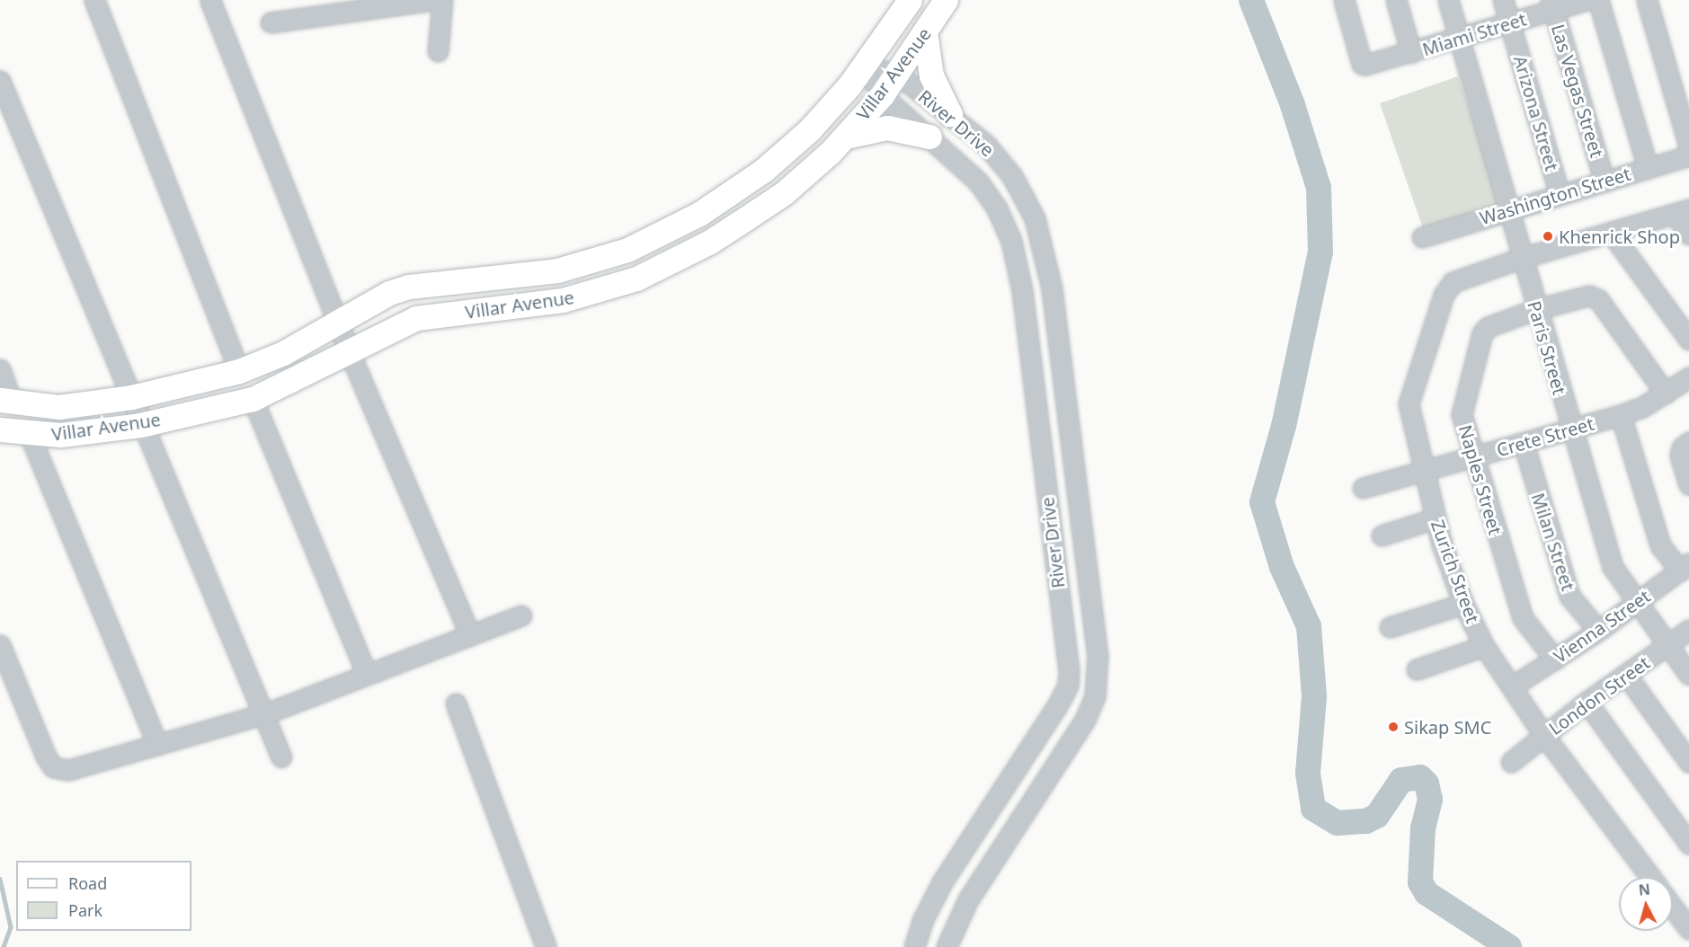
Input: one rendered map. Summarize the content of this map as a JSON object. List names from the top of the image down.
{
  "streets": {
    "main road": ["Villar Avenue"],
    "street": [
      "Miami Street",
      "Las Vegas Street",
      "Arizona Street",
      "River Drive",
      "Washington Street",
      "Paris Street",
      "Crete Street",
      "Naples Street",
      "Milan Street",
      "Zurich Street",
      "Vienna Street",
      "London Street"
    ]
  },
  "crossings": [
    ["Miami Street", "Las Vegas Street"],
    ["Miami Street", "Arizona Street"],
    ["Miami Street", "Paris Street"],
    ["Villar Avenue", "River Drive"],
    ["Las Vegas Street", "Washington Street"],
    ["Arizona Street", "Washington Street"],
    ["Washington Street", "Paris Street"],
    ["Paris Street", "Crete Street"],
    ["Paris Street", "Naples Street"],
    ["Paris Street", "Zurich Street"],
    ["Paris Street", "Vienna Street"],
    ["Paris Street", "London Street"],
    ["Crete Street", "Naples Street"],
    ["Crete Street", "Milan Street"],
    ["Crete Street", "Zurich Street"],
    ["Naples Street", "Vienna Street"],
    ["Milan Street", "Vienna Street"],
    ["Zurich Street", "Vienna Street"],
    ["Zurich Street", "London Street"]
  ],
  "places": ["Khenrick Shop", "Sikap SMC"],
  "legend": ["Road", "Park"],
  "north": "top"
}
